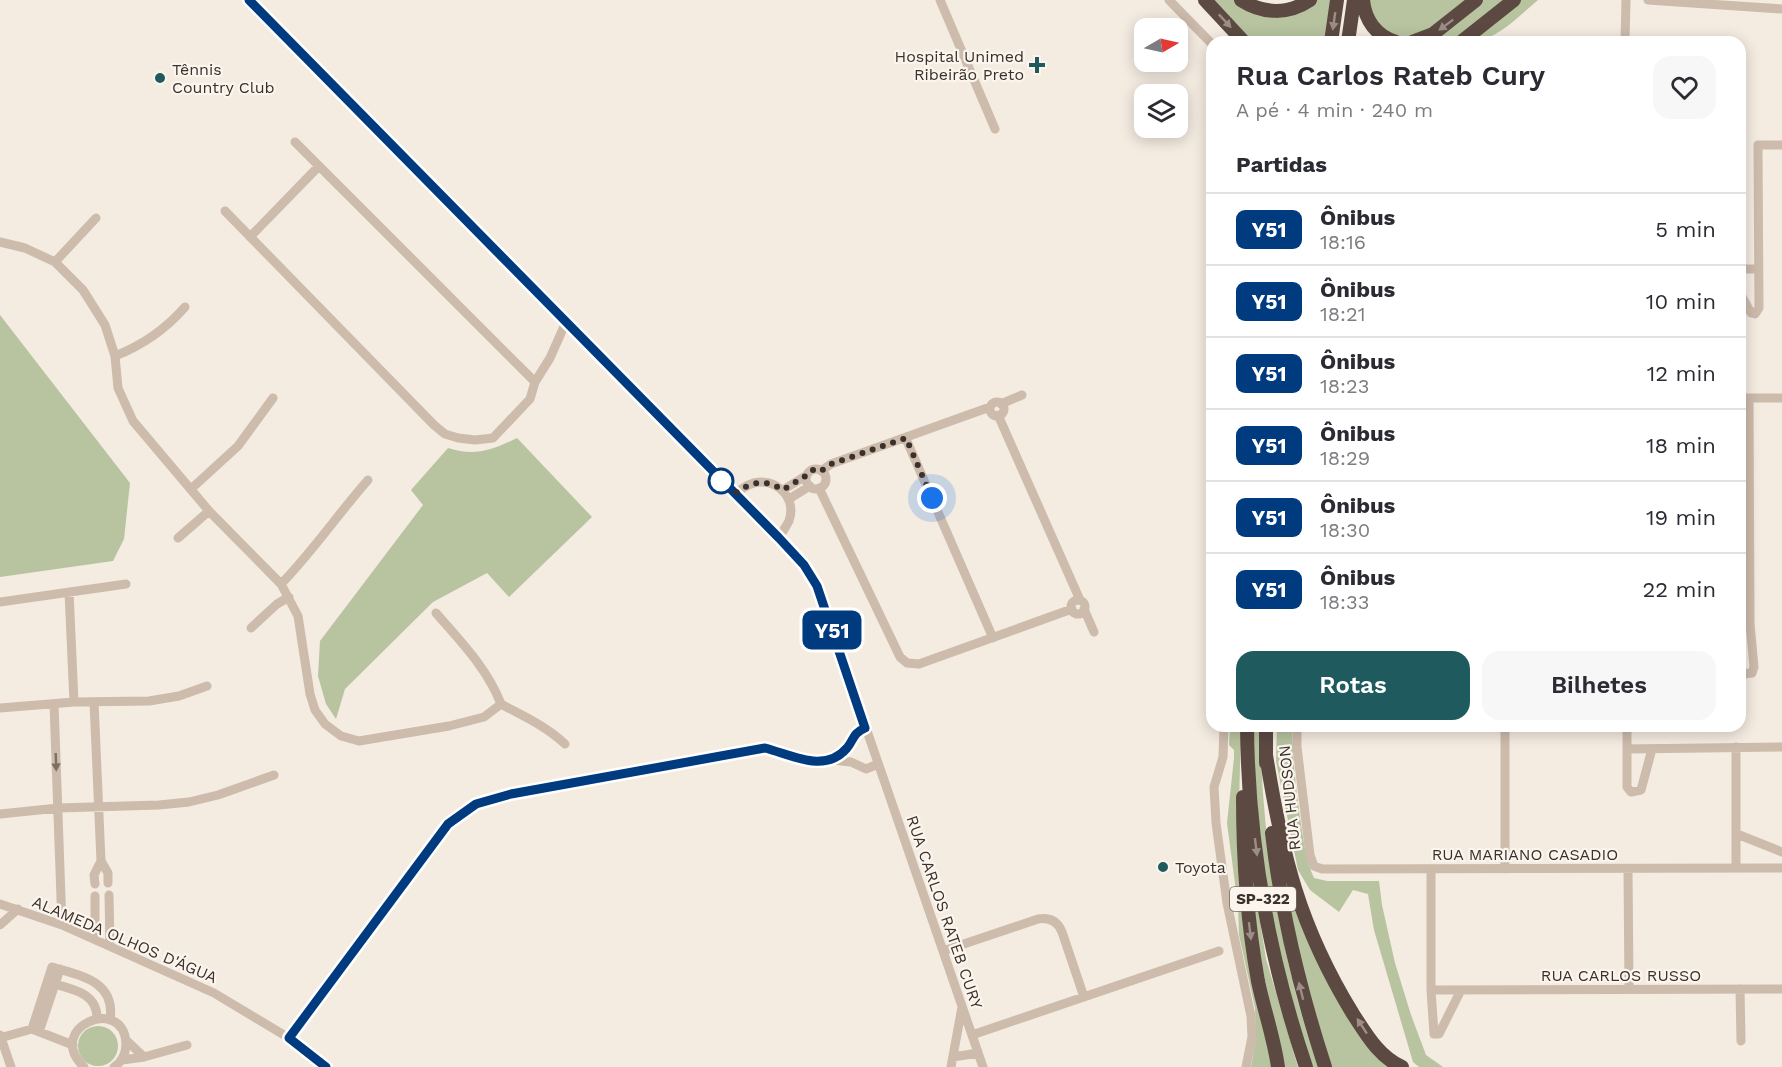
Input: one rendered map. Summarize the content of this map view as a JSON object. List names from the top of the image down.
{
  "streets": {
    "highway": ["SP-322"],
    "street": [
      "RUA HUDSON",
      "RUA MARIANO CASADIO",
      "RUA CARLOS RATEB CURY",
      "ALAMEDA OLHOS D'ÁGUA",
      "RUA CARLOS RUSSO"
    ]
  },
  "crossings": [
    ["RUA HUDSON", "RUA MARIANO CASADIO"]
  ],
  "places": {
    "health": ["Hospital Unimed Ribeirão Preto"],
    "other": ["Tênnis Country Club", "Toyota"]
  },
  "lines": ["bus line Y51"],
  "north": "right",
  "page": {
    "on_map": "Y51",
    "heading": [
      ["Rua Carlos Rateb Cury", "A pé · 4 min · 240 m"],
      "Partidas"
    ],
    "list": [
      {
        "mark": "Y51",
        "name": "Ônibus",
        "note": "18:16",
        "value": "5 min"
      },
      {
        "mark": "Y51",
        "name": "Ônibus",
        "note": "18:21",
        "value": "10 min"
      },
      {
        "mark": "Y51",
        "name": "Ônibus",
        "note": "18:23",
        "value": "12 min"
      },
      {
        "mark": "Y51",
        "name": "Ônibus",
        "note": "18:29",
        "value": "18 min"
      },
      {
        "mark": "Y51",
        "name": "Ônibus",
        "note": "18:30",
        "value": "19 min"
      },
      {
        "mark": "Y51",
        "name": "Ônibus",
        "note": "18:33",
        "value": "22 min"
      }
    ],
    "buttons": ["Rotas", "Bilhetes"]
  }
}
